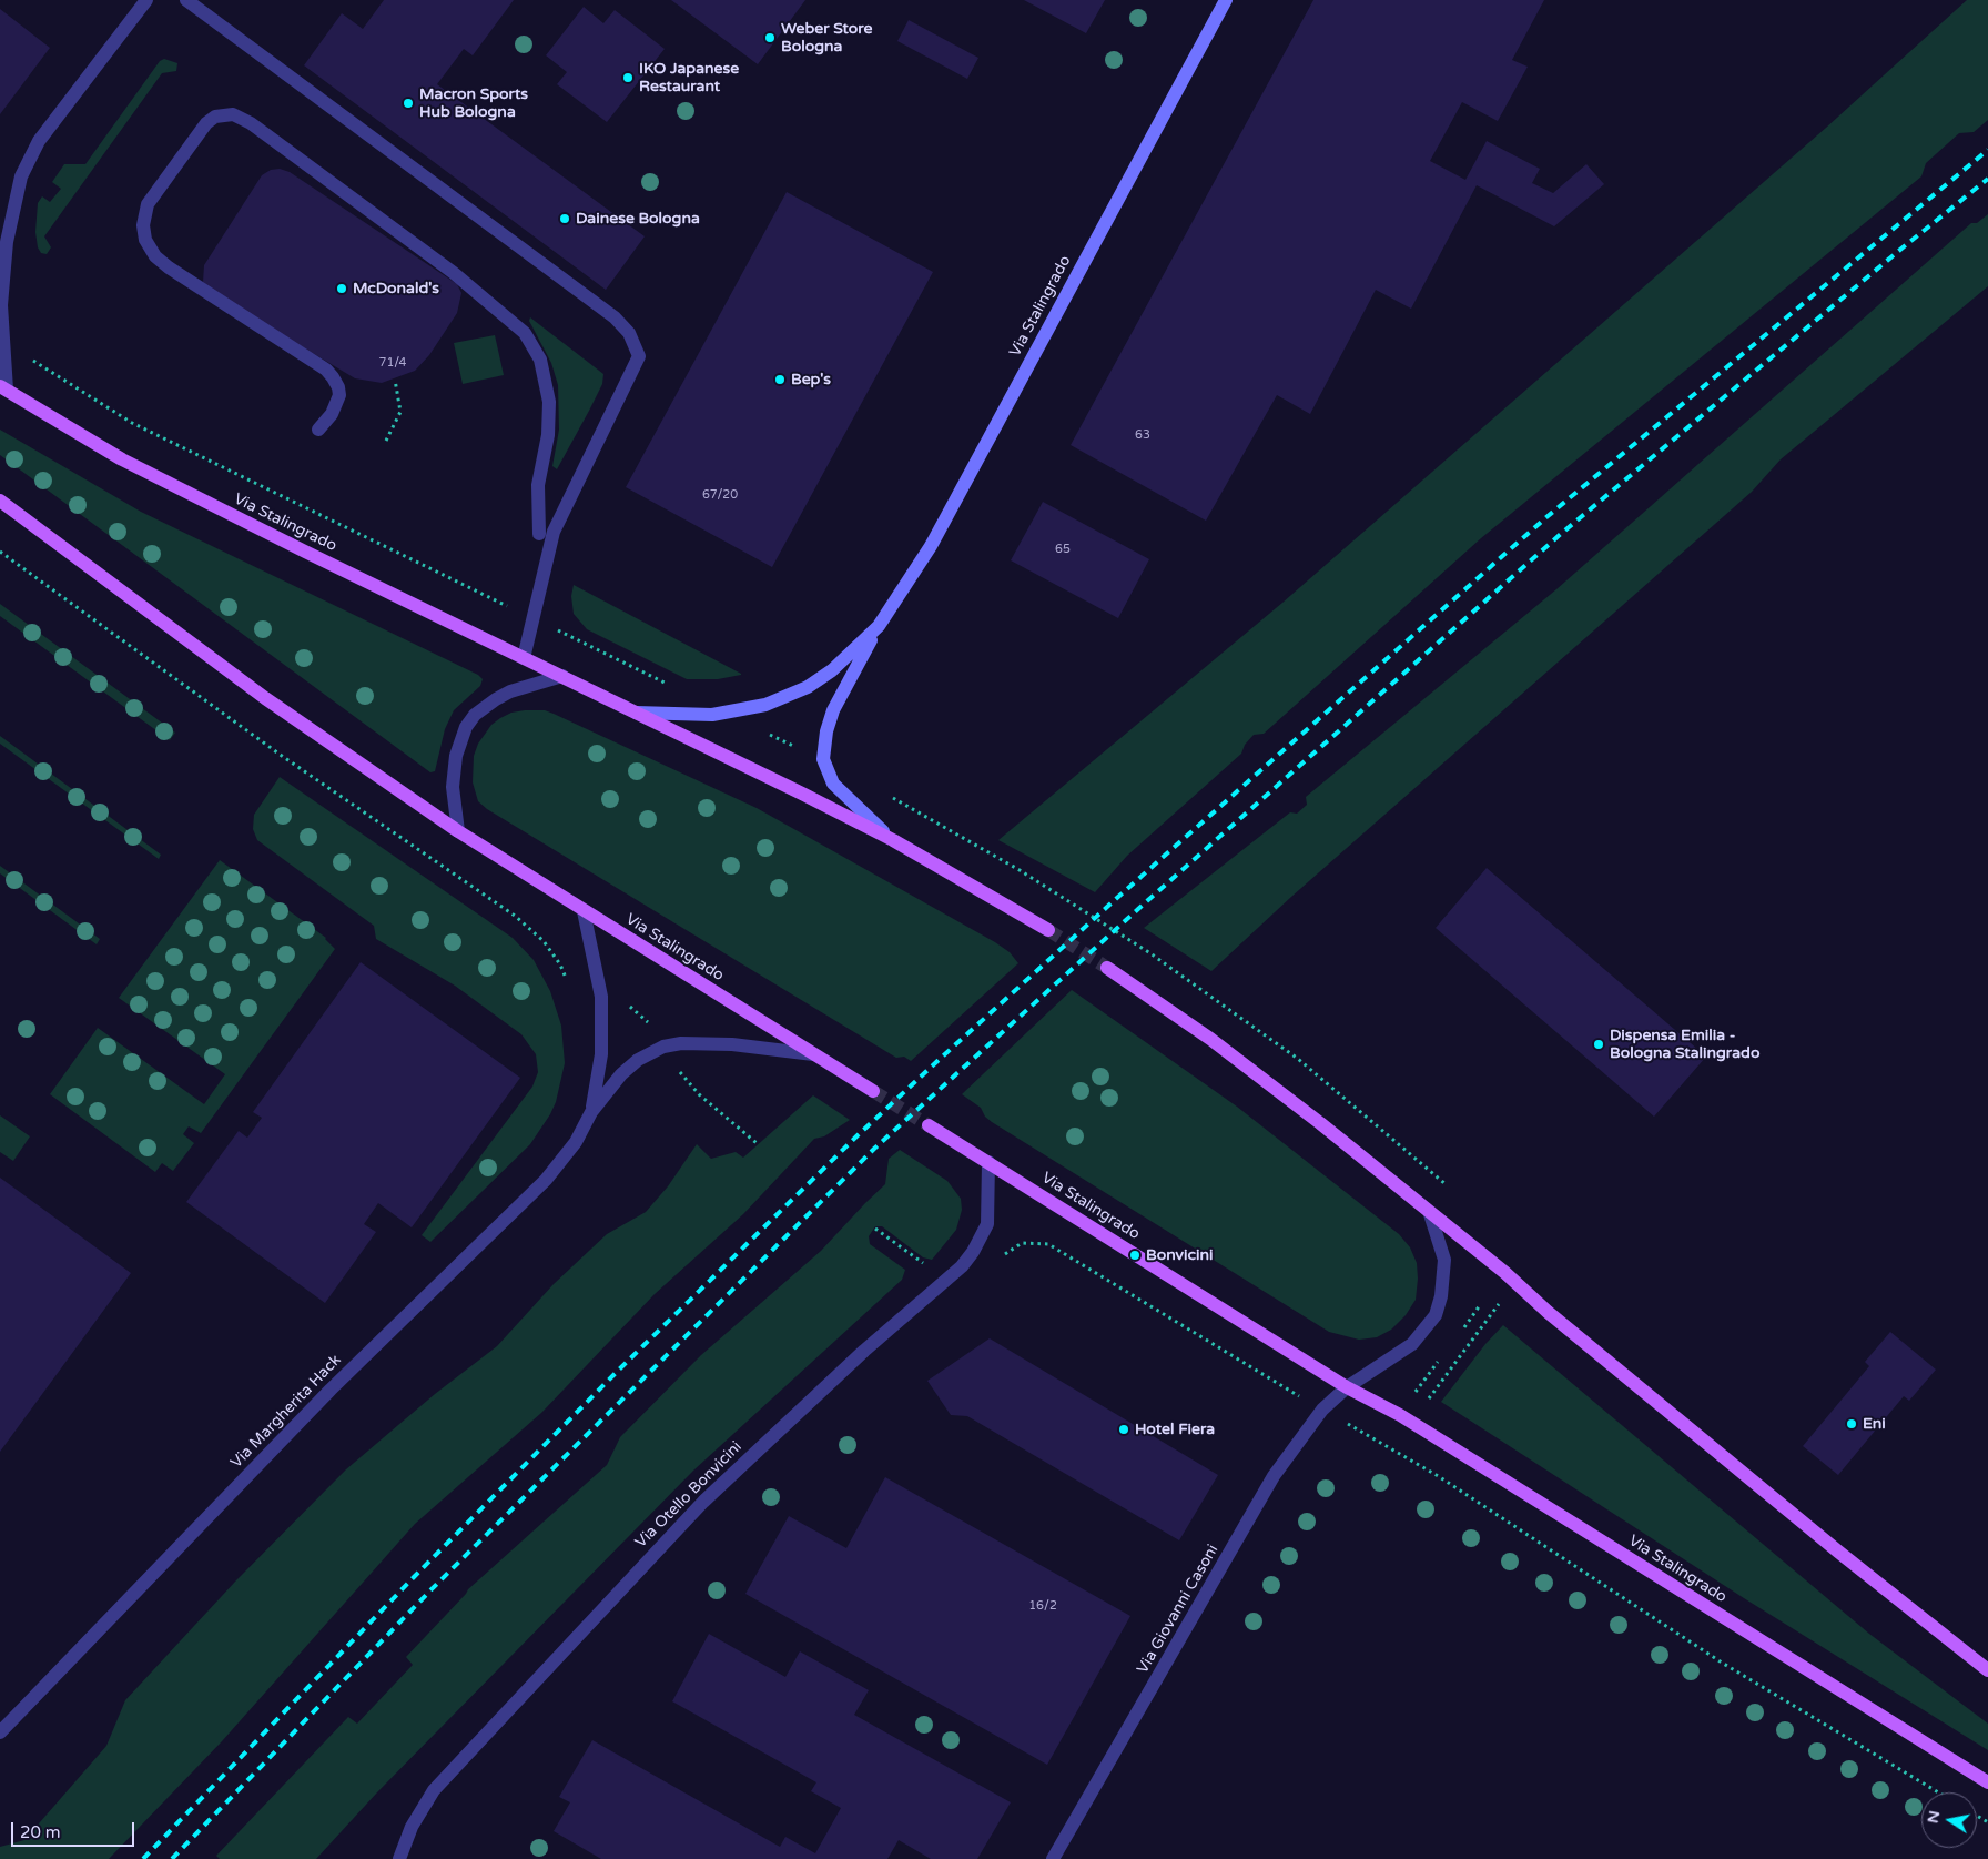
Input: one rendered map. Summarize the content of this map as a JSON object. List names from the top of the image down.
{
  "streets": {
    "main road": ["Via Stalingrado"],
    "street": ["Via Margherita Hack", "Via Otello Bonvicini", "Via Giovanni Casoni"]
  },
  "crossings": [
    ["Via Stalingrado", "Via Margherita Hack"],
    ["Via Stalingrado", "Via Otello Bonvicini"],
    ["Via Stalingrado", "Via Giovanni Casoni"]
  ],
  "places": [
    "Weber Store Bologna",
    "IKO Japanese Restaurant",
    "Macron Sports Hub Bologna",
    "Dainese Bologna",
    "McDonald's",
    "Bep's",
    "Dispensa Emilia - Bologna Stalingrado",
    "Bonvicini",
    "Eni",
    "Hotel Fiera"
  ],
  "house_numbers": [
    "71/4",
    "63",
    "67/20",
    "65",
    "16/2"
  ],
  "scale_bar": "20 m",
  "north": "left"
}
